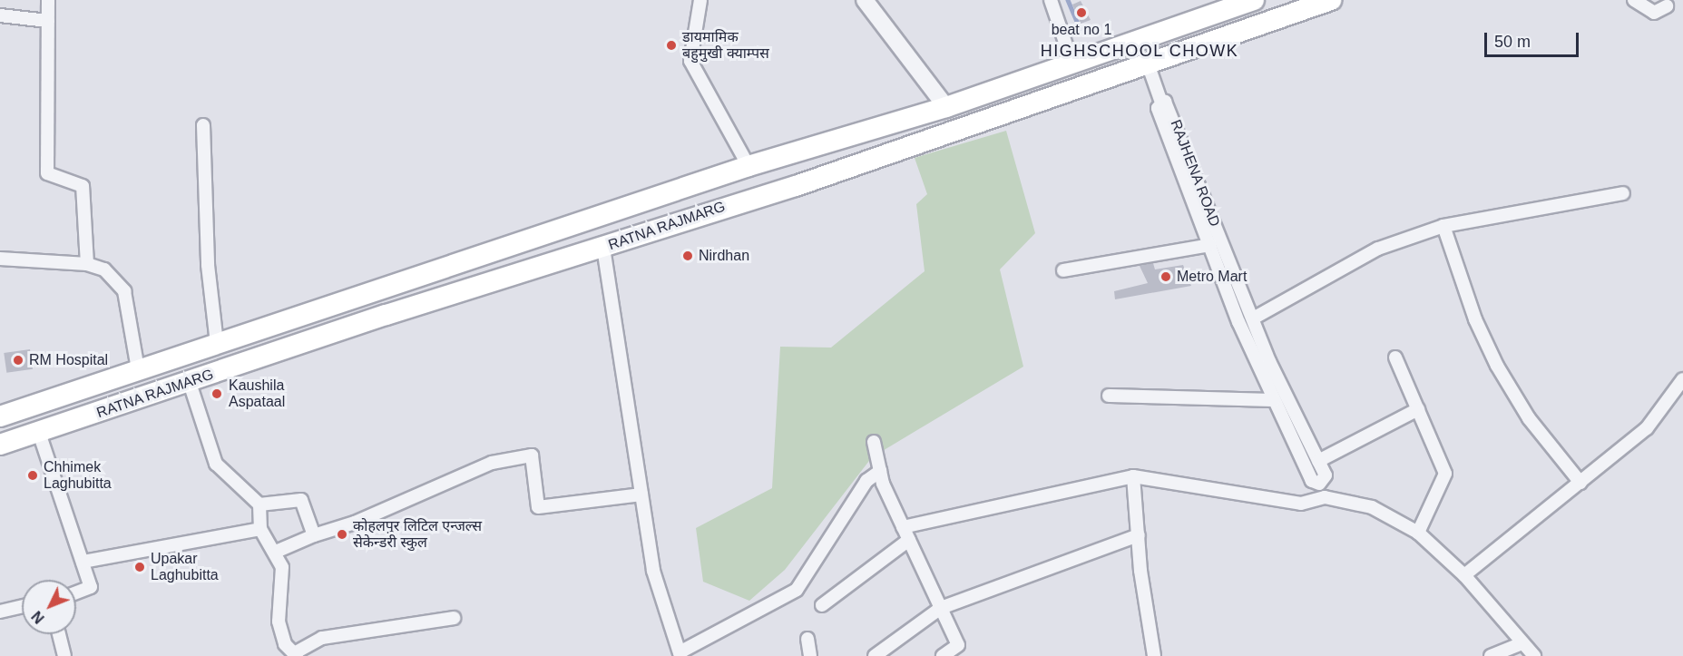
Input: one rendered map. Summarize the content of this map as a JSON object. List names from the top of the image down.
{
  "streets": {
    "highway": ["RATNA RAJMARG"],
    "street": ["RAJHENA ROAD"]
  },
  "crossings": [
    ["RAJHENA ROAD", "RATNA RAJMARG"]
  ],
  "districts": ["HIGHSCHOOL CHOWK"],
  "places": [
    "beat no 1",
    "डायमामिक बहुमुखी क्याम्पस",
    "Nirdhan",
    "Metro Mart",
    "RM Hospital",
    "Kaushila Aspataal",
    "Chhimek Laghubitta",
    "कोहलपुर लिटिल एन्जल्स सेकेन्डरी स्कुल",
    "Upakar Laghubitta"
  ],
  "scale_bar": "50 m",
  "north": "bottom left"
}
